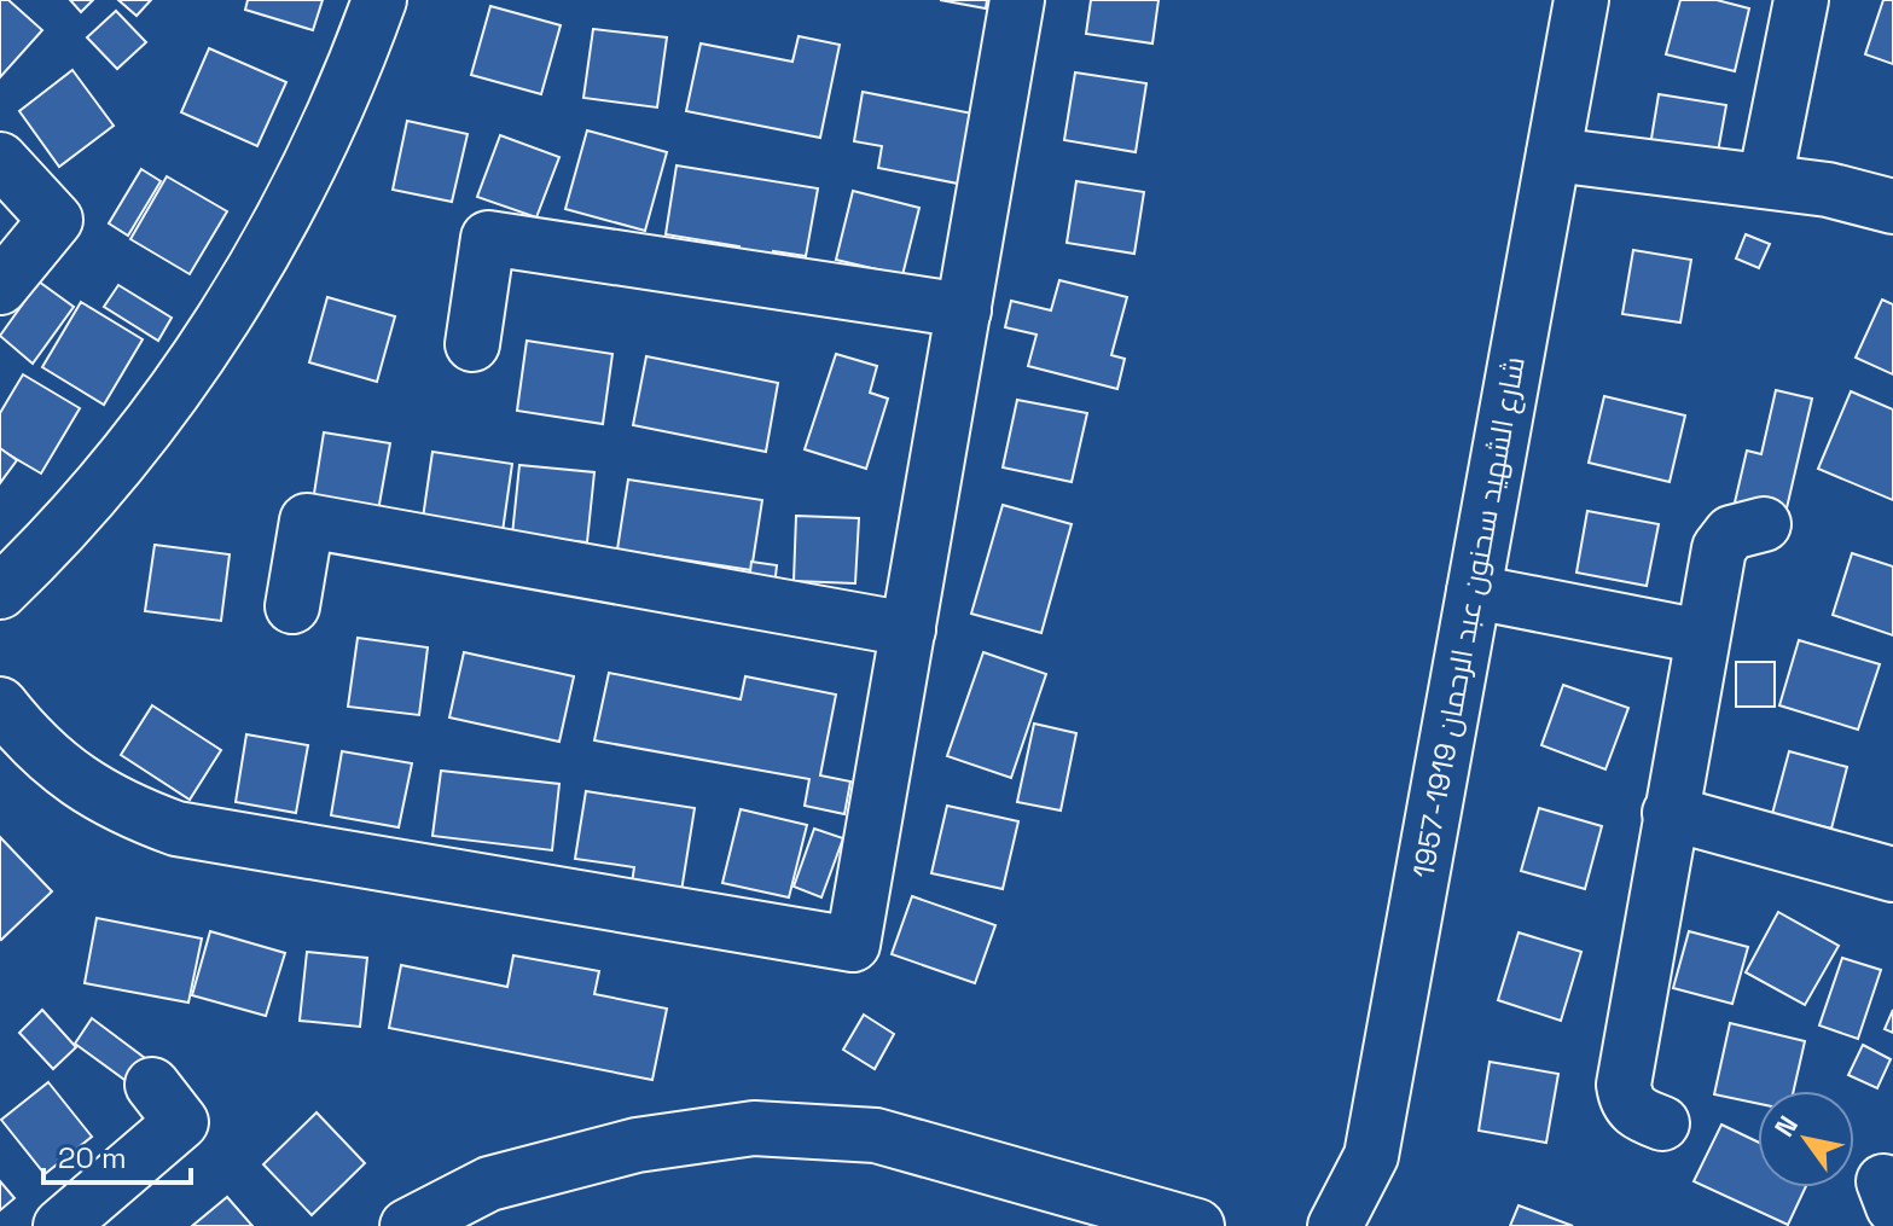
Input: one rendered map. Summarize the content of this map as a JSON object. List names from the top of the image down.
{
  "streets": {
    "street": ["شارع الشهيد سحنون عبد الرحمان 1919-1957"]
  },
  "scale_bar": "20 m",
  "north": "top left"
}
